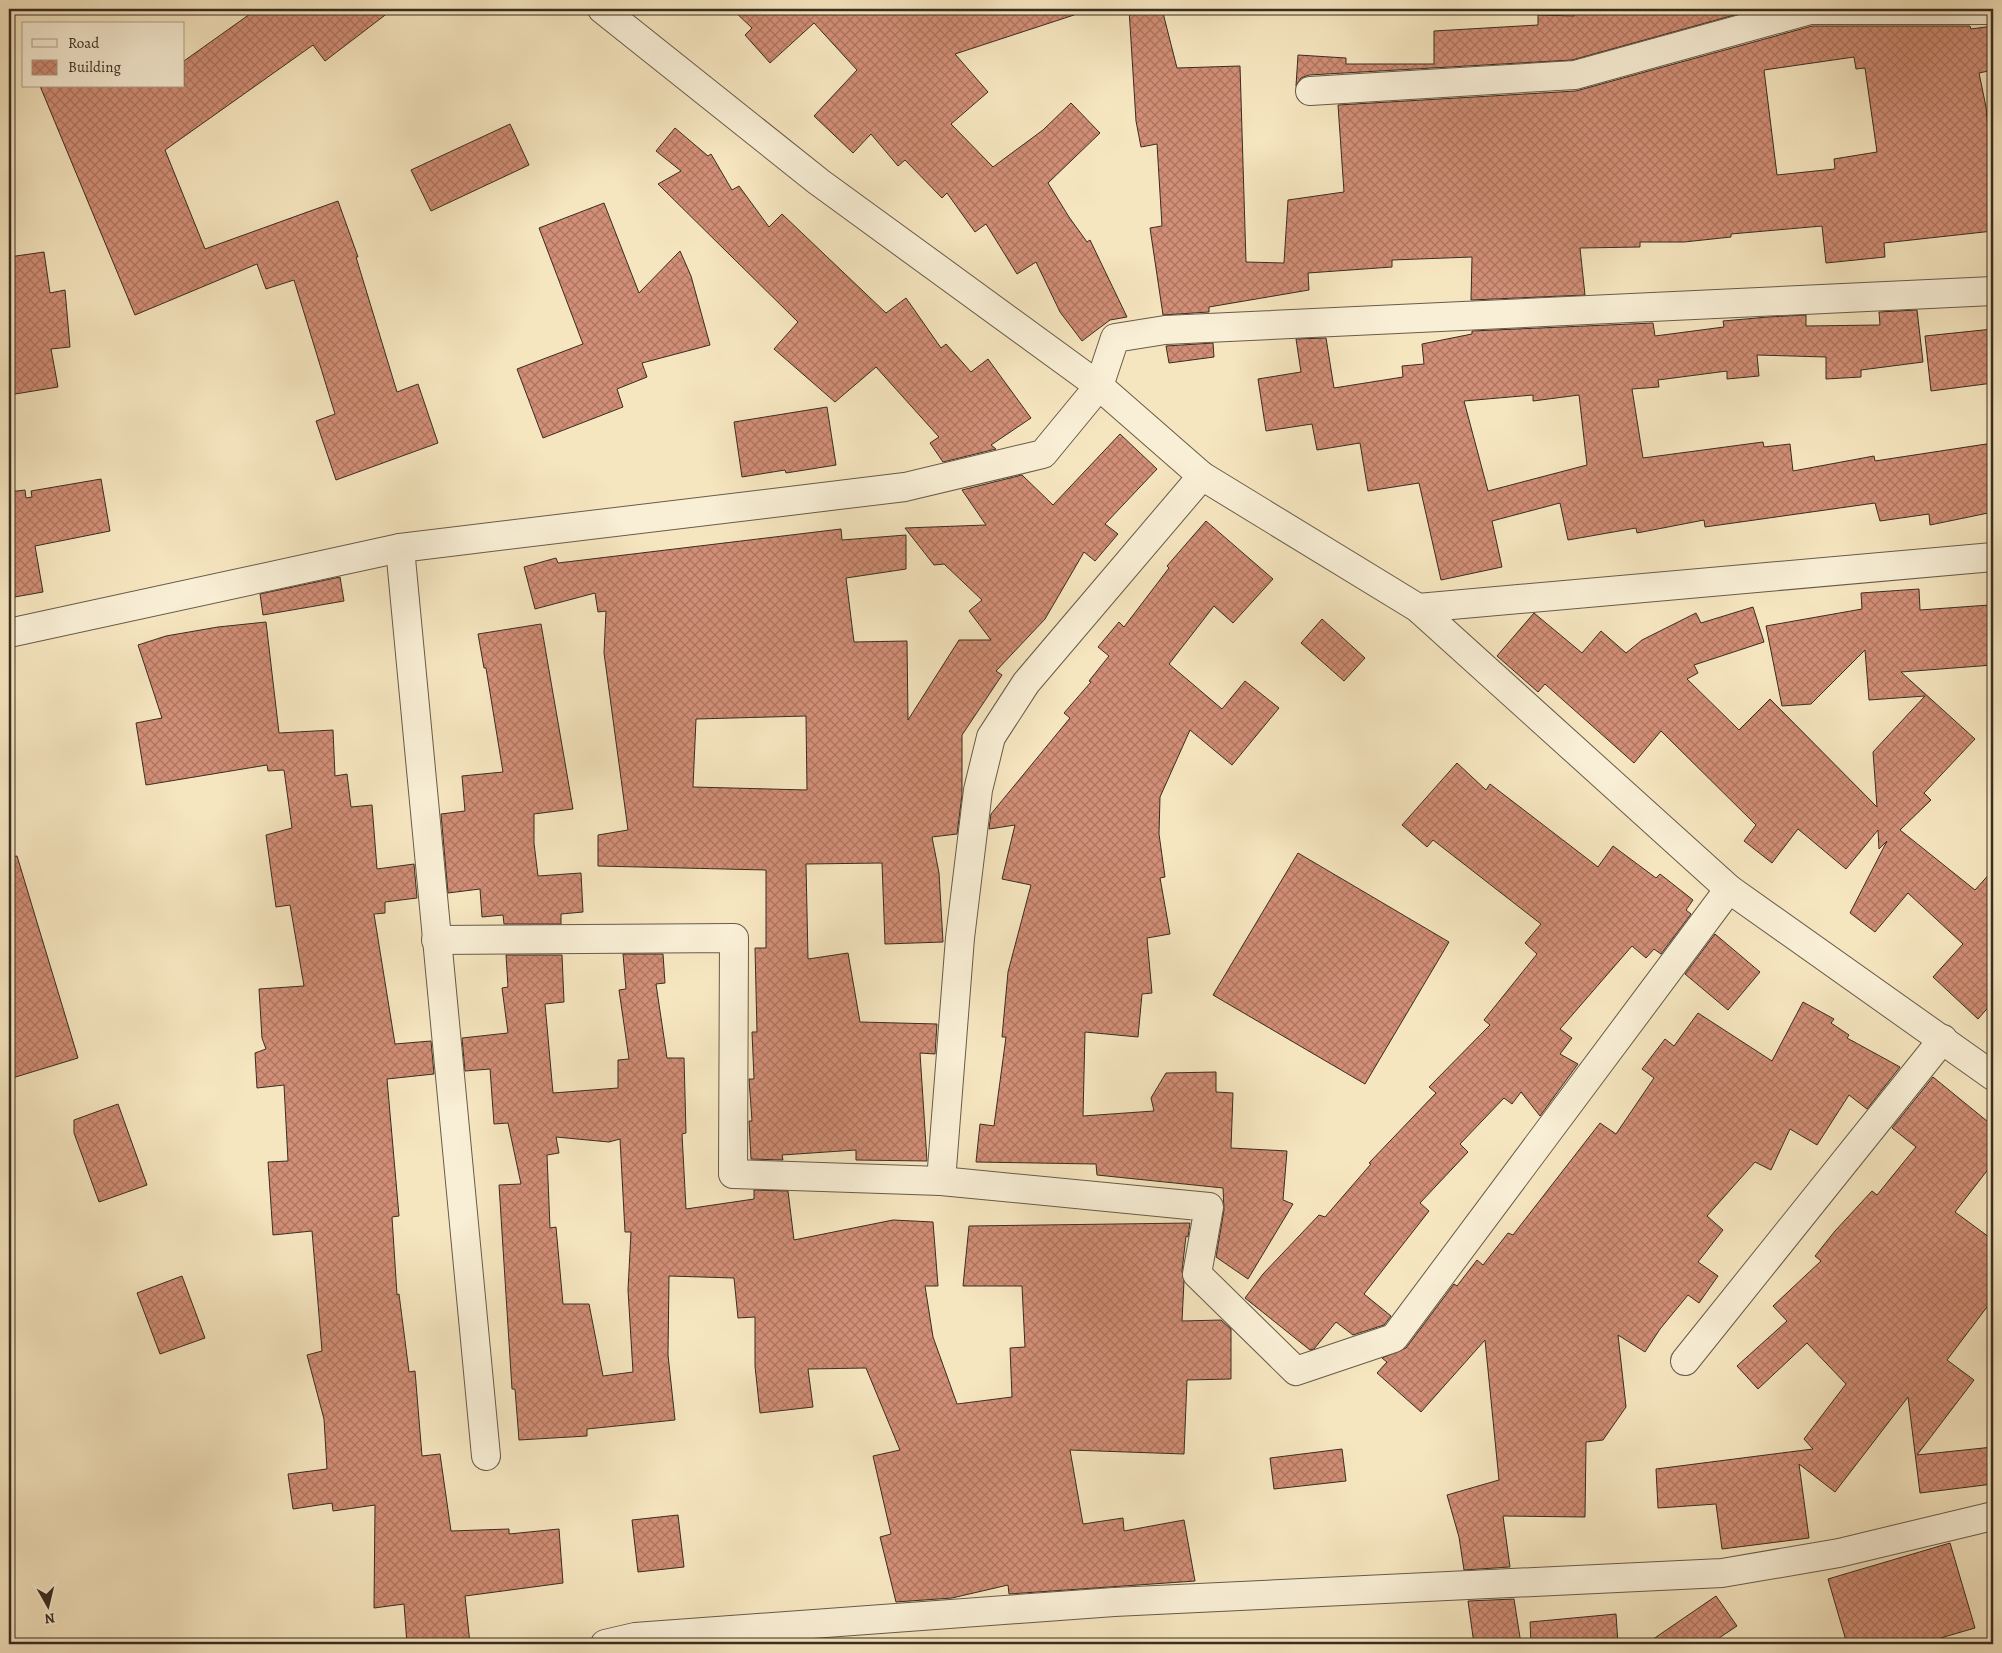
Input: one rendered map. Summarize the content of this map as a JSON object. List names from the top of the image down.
{
  "legend": ["Road", "Building"],
  "north": "bottom"
}
